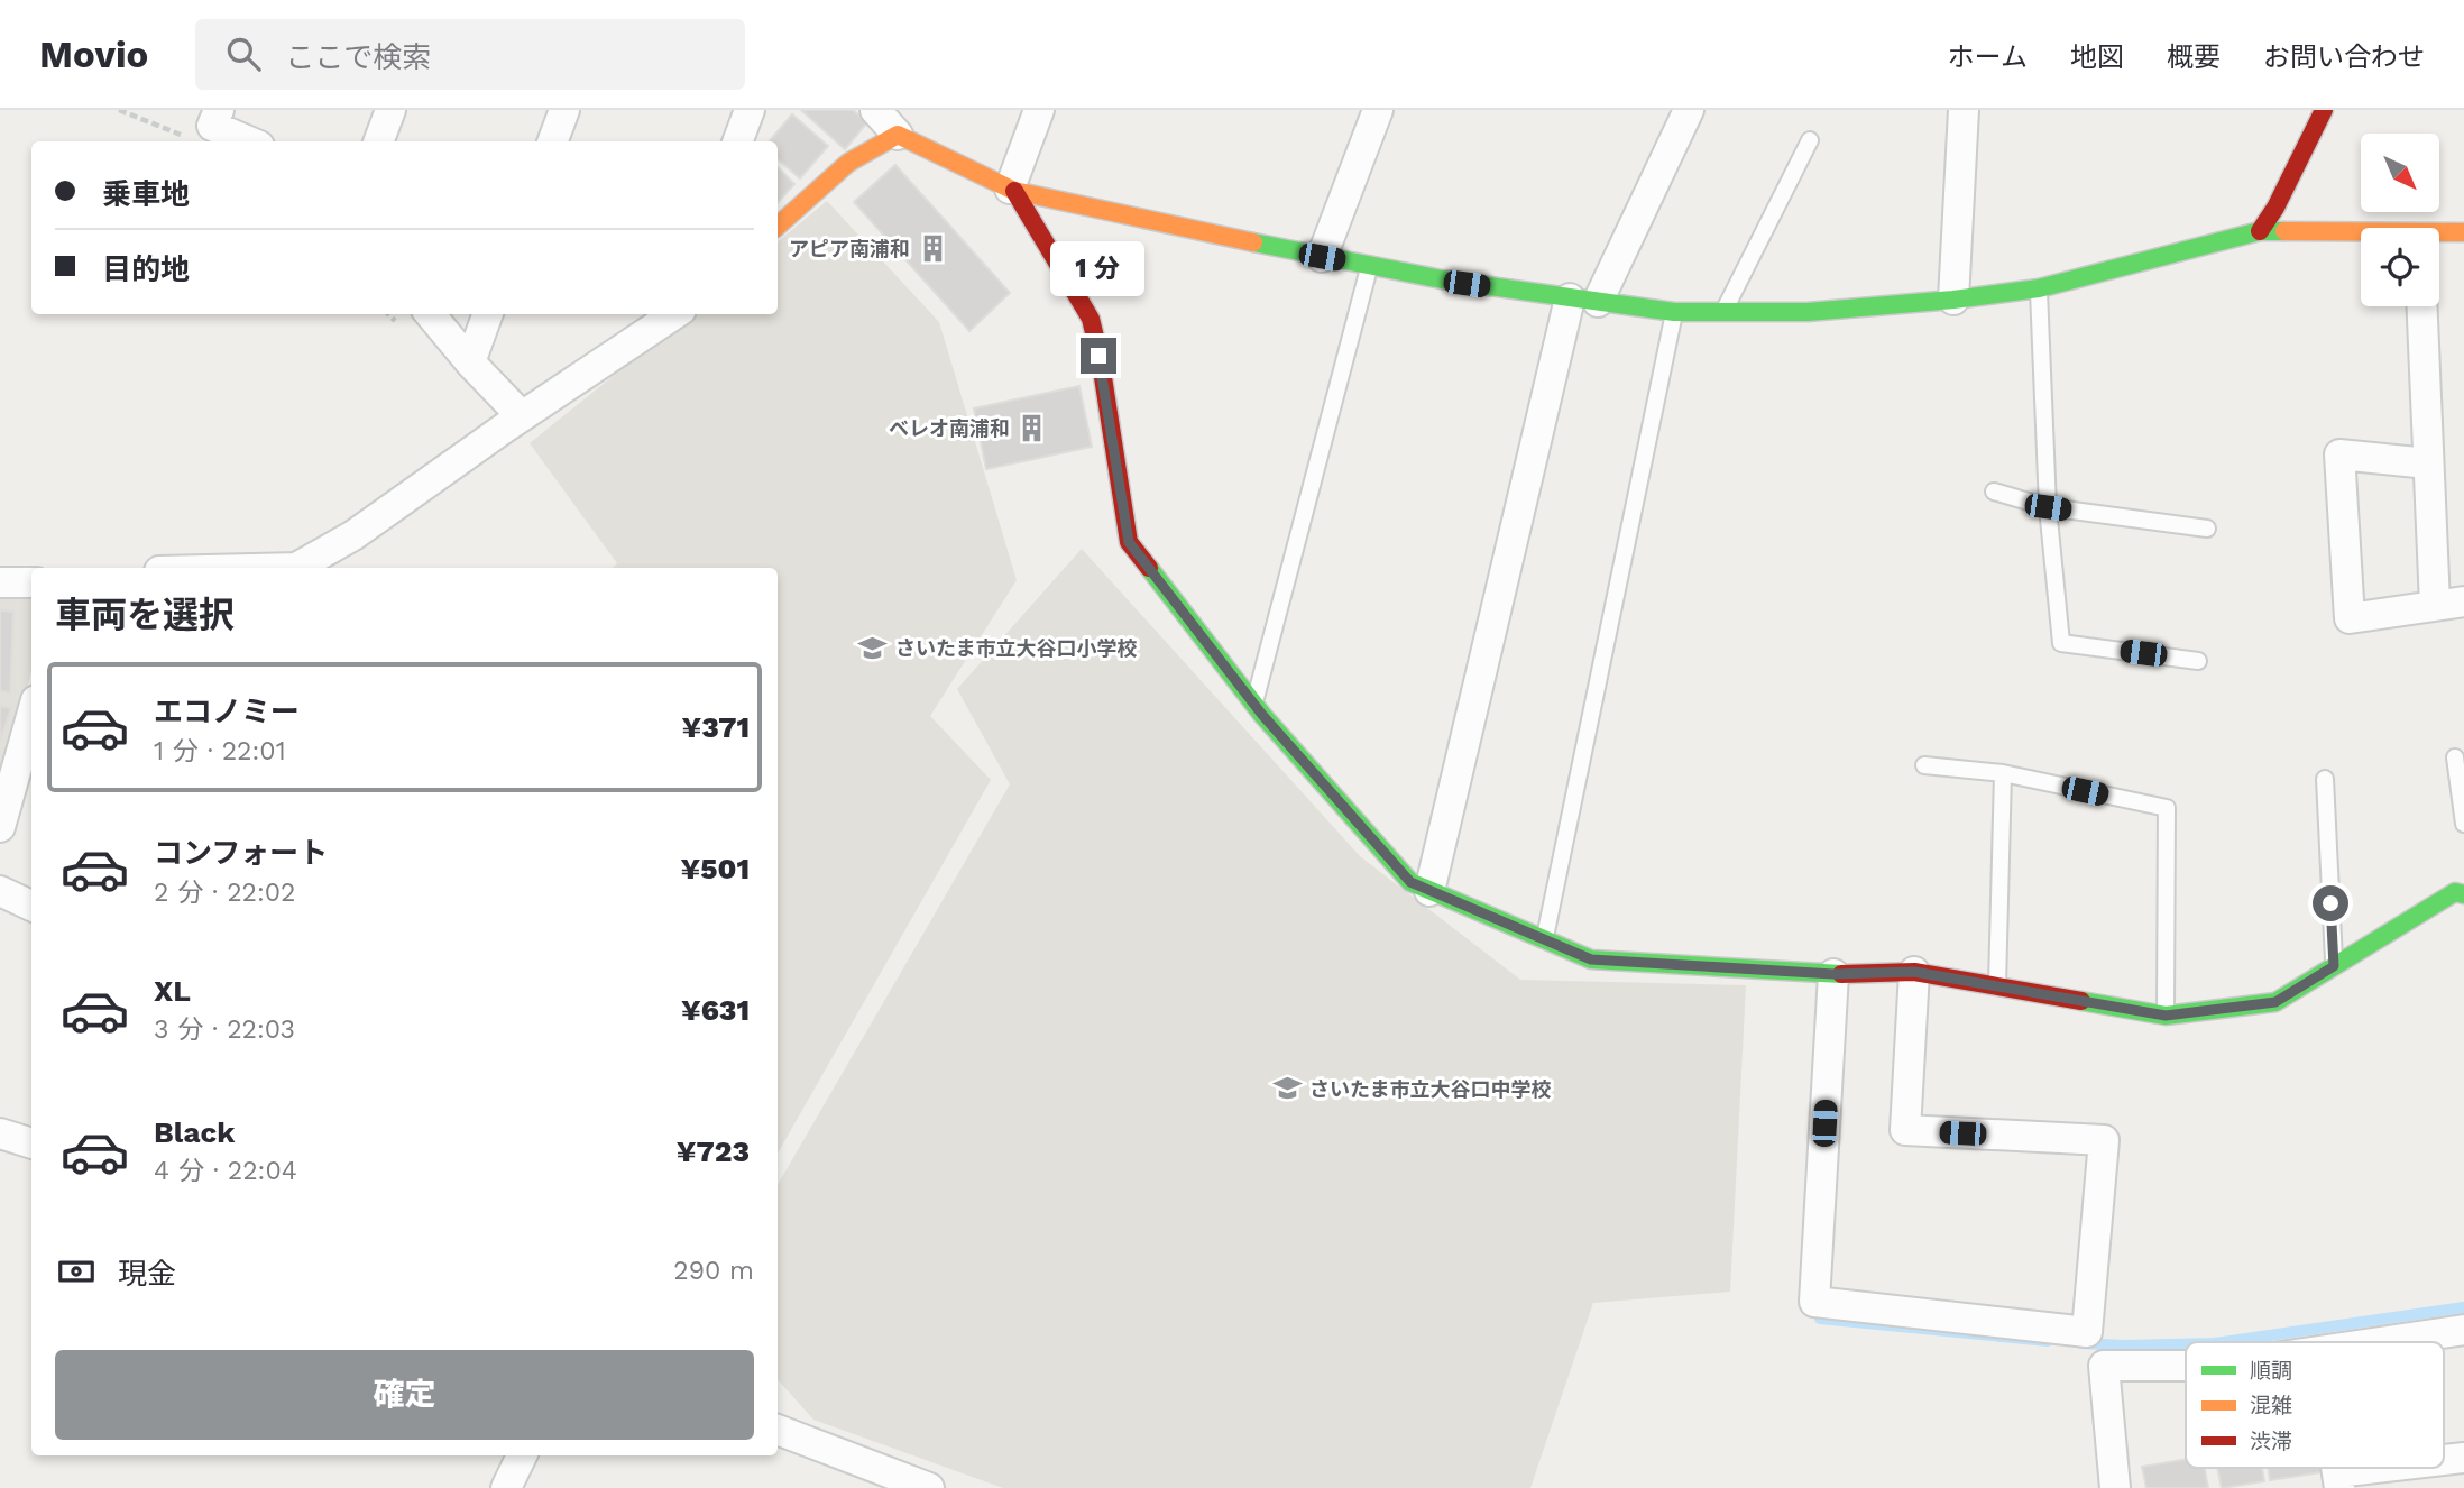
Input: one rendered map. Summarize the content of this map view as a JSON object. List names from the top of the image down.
{
  "places": {
    "building": ["アピア南浦和", "ベレオ南浦和"],
    "school or university": ["さいたま市立大谷口小学校", "さいたま市立大谷口中学校"]
  },
  "legend": ["順調", "混雑", "渋滞"],
  "north": "bottom right",
  "page": {
    "header": "Movio",
    "search": "ここで検索",
    "nav": [
      "ホーム",
      "地図",
      "概要",
      "お問い合わせ"
    ],
    "banner": ["乗車地", "目的地"],
    "bubble": "1 分",
    "heading": "車両を選択",
    "list": [
      {
        "name": "エコノミー",
        "note": "1 分 · 22:01",
        "value": "¥371"
      },
      {
        "name": "コンフォート",
        "note": "2 分 · 22:02",
        "value": "¥501"
      },
      {
        "name": "XL",
        "note": "3 分 · 22:03",
        "value": "¥631"
      },
      {
        "name": "Black",
        "note": "4 分 · 22:04",
        "value": "¥723"
      }
    ],
    "pay": ["現金", "290 m"],
    "buttons": "確定"
  }
}
